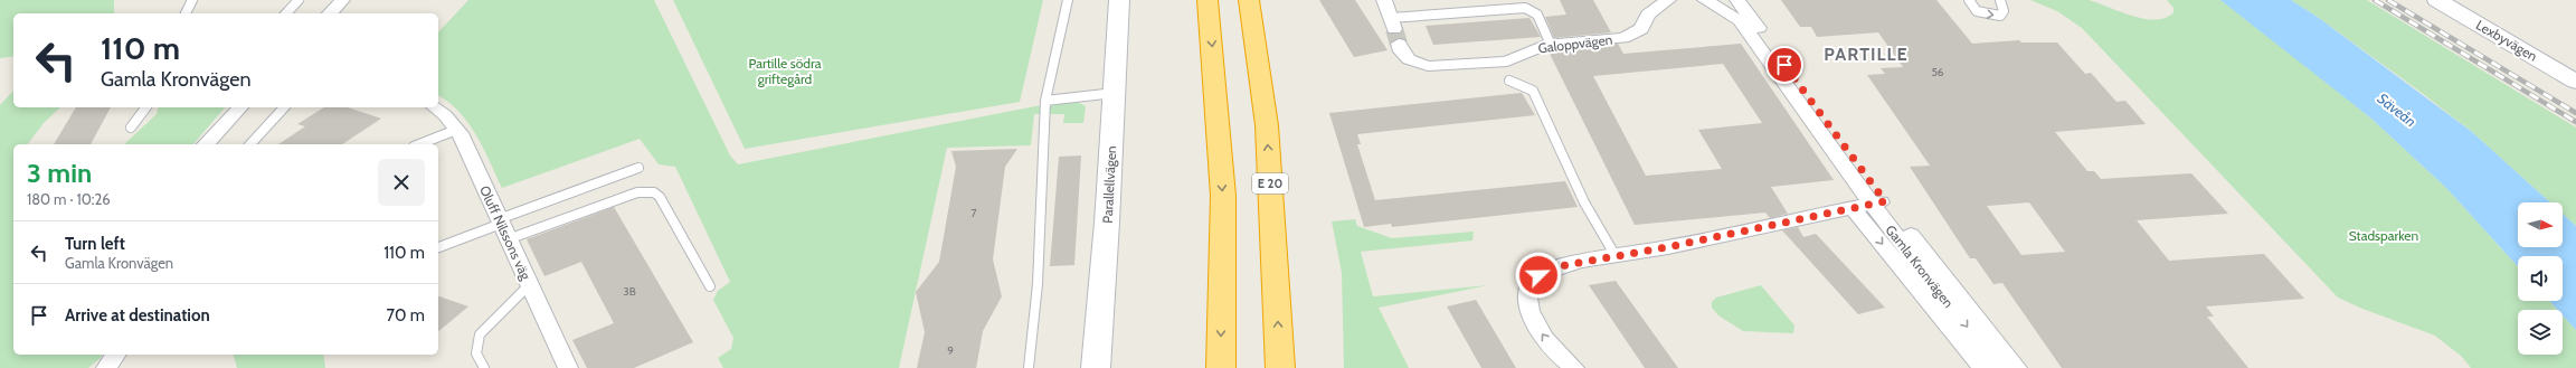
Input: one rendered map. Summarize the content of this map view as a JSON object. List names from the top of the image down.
{
  "streets": {
    "highway": ["E 20"],
    "street": [
      "Lexbyvägen",
      "Galoppvägen",
      "Parallellvägen",
      "Oluff Nilssons väg",
      "Gamla Kronvägen"
    ]
  },
  "districts": ["PARTILLE"],
  "water": ["Säveån"],
  "parks": ["Partille södra griftegård", "Stadsparken"],
  "house_numbers": [
    "56",
    "7",
    "3B",
    "9"
  ],
  "north": "right",
  "page": {
    "turn": ["110 m", "Gamla Kronvägen"],
    "heading": ["3 min", "180 m · 10:26"],
    "list": [
      {
        "name": "Turn left",
        "note": "Gamla Kronvägen",
        "value": "110 m"
      },
      {
        "name": "Arrive at destination",
        "value": "70 m"
      }
    ]
  }
}
